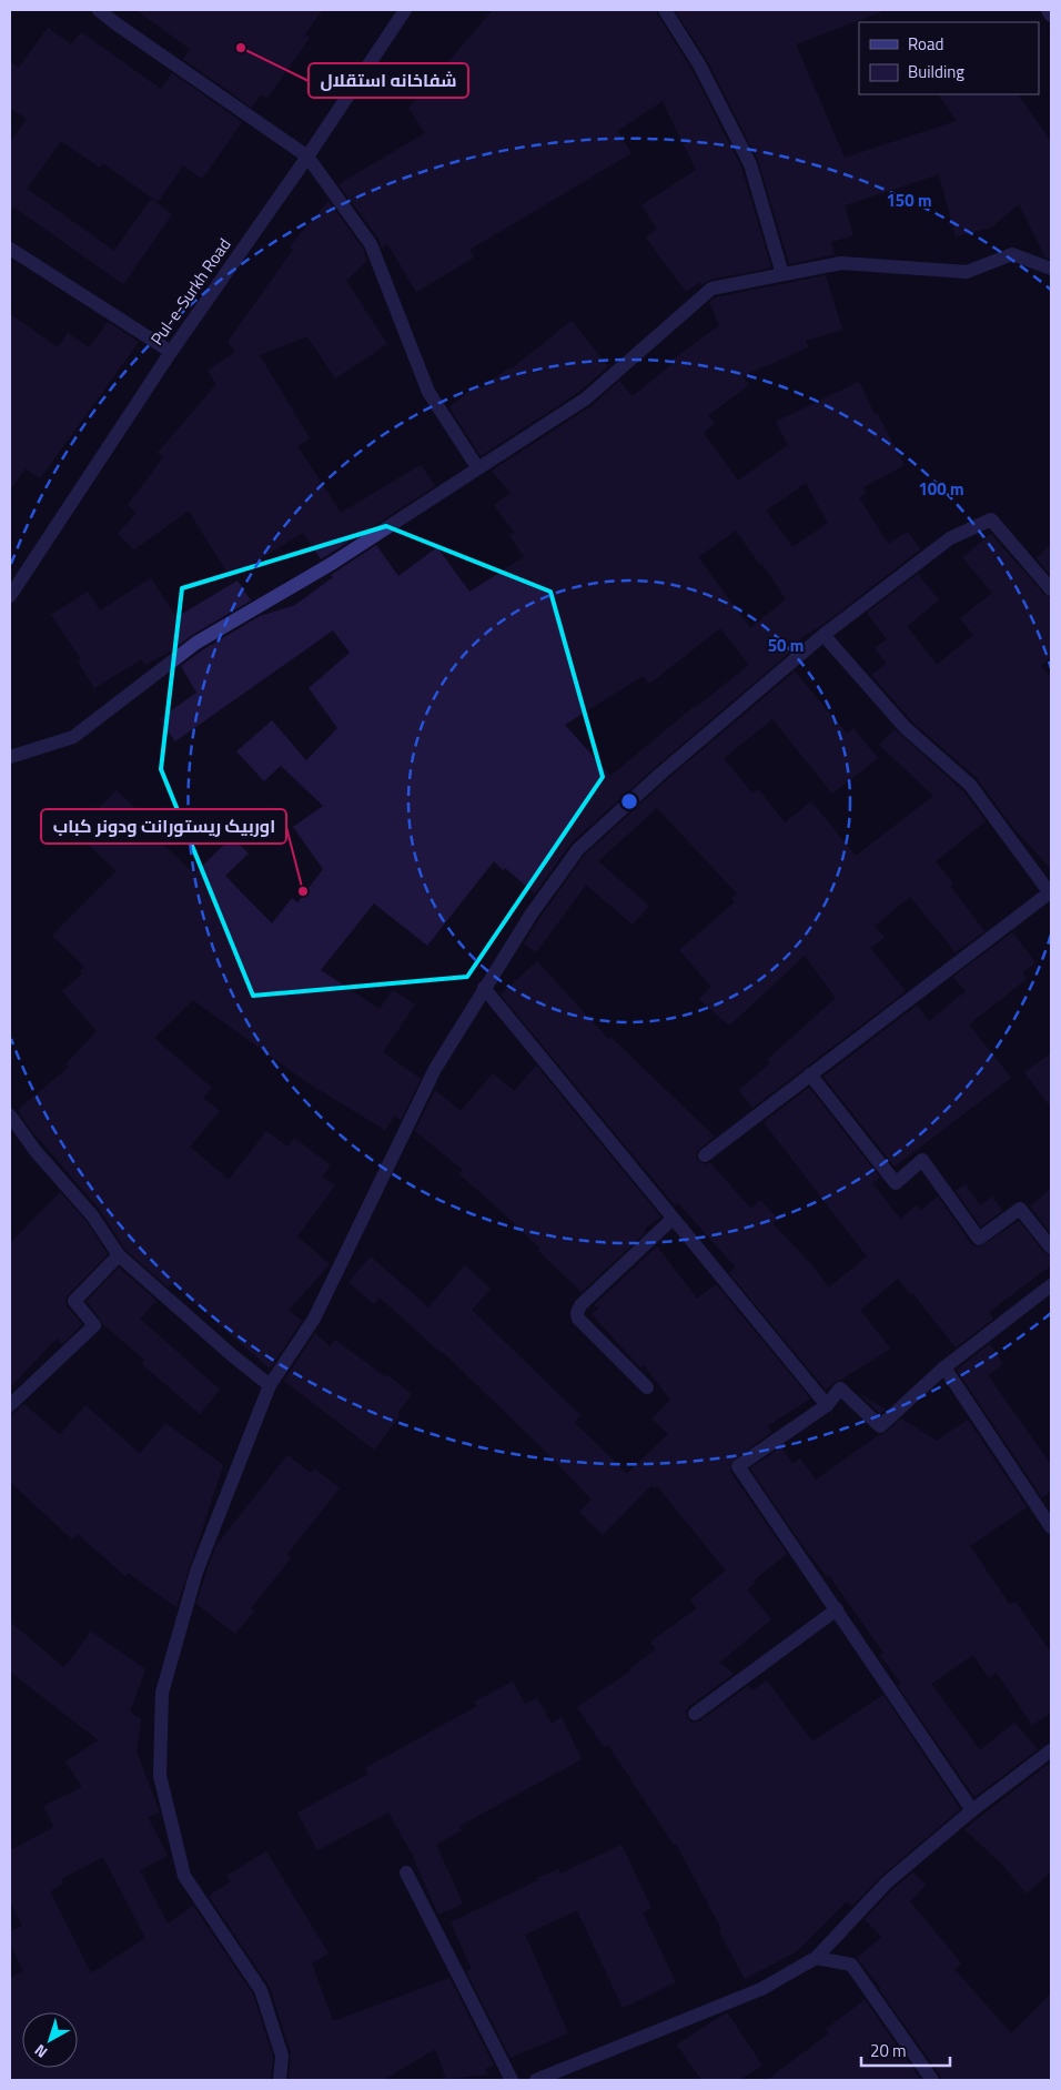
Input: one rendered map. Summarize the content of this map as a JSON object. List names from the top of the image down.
{
  "streets": {
    "street": ["Pul-e-Surkh Road"]
  },
  "places": ["شفاخانه استقلال", "اوربیک ریستورانت ودونر کباب"],
  "legend": ["Road", "Building"],
  "scale_bar": "20 m",
  "north": "bottom left",
  "rings": ["150 m", "100 m", "50 m"]
}
